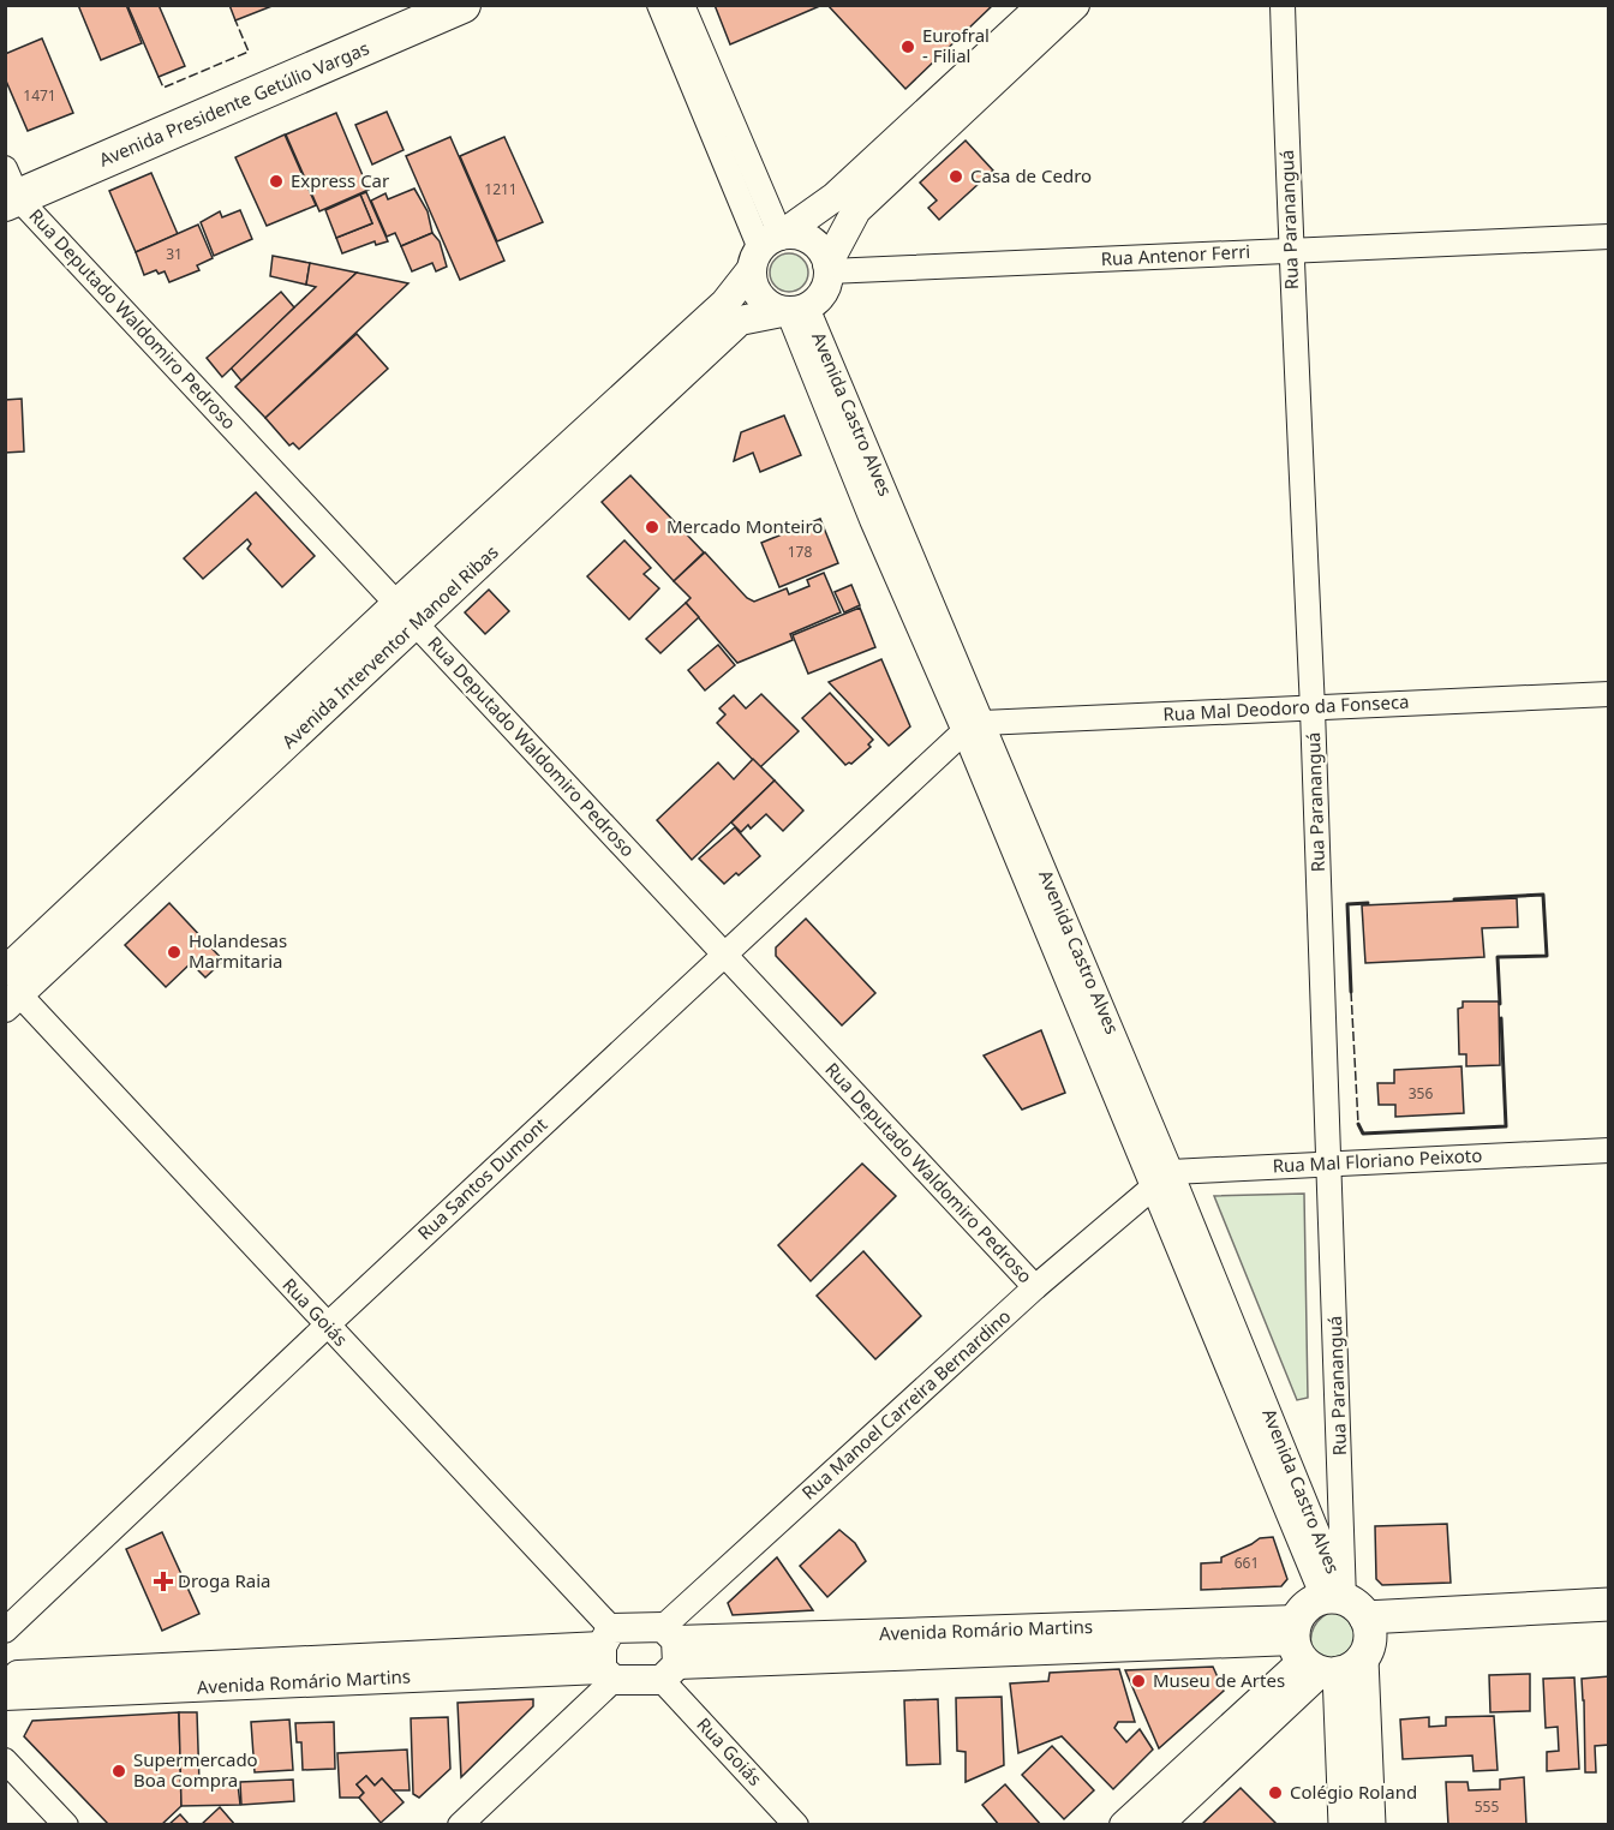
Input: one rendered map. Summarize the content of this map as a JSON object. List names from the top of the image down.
{
  "streets": {
    "main road": ["Avenida Presidente Getúlio Vargas", "Avenida Castro Alves", "Avenida Romário Martins"],
    "street": [
      "Rua Parananguá",
      "Rua Antenor Ferri",
      "Rua Deputado Waldomiro Pedroso",
      "Avenida Interventor Manoel Ribas",
      "Rua Mal Deodoro da Fonseca",
      "Rua Mal Floriano Peixoto",
      "Rua Santos Dumont",
      "Rua Goiás",
      "Rua Manoel Carreira Bernardino"
    ]
  },
  "crossings": [
    ["Avenida Presidente Getúlio Vargas", "Rua Deputado Waldomiro Pedroso"],
    ["Rua Parananguá", "Rua Antenor Ferri"],
    ["Rua Parananguá", "Avenida Castro Alves"],
    ["Rua Parananguá", "Rua Mal Deodoro da Fonseca"],
    ["Rua Parananguá", "Rua Mal Floriano Peixoto"],
    ["Rua Parananguá", "Avenida Romário Martins"],
    ["Rua Antenor Ferri", "Avenida Castro Alves"],
    ["Rua Antenor Ferri", "Avenida Interventor Manoel Ribas"],
    ["Rua Deputado Waldomiro Pedroso", "Avenida Interventor Manoel Ribas"],
    ["Rua Deputado Waldomiro Pedroso", "Rua Santos Dumont"],
    ["Rua Deputado Waldomiro Pedroso", "Rua Manoel Carreira Bernardino"],
    ["Avenida Castro Alves", "Avenida Interventor Manoel Ribas"],
    ["Avenida Castro Alves", "Rua Mal Deodoro da Fonseca"],
    ["Avenida Castro Alves", "Rua Mal Floriano Peixoto"],
    ["Avenida Castro Alves", "Rua Santos Dumont"],
    ["Avenida Castro Alves", "Rua Manoel Carreira Bernardino"],
    ["Avenida Castro Alves", "Avenida Romário Martins"],
    ["Avenida Interventor Manoel Ribas", "Rua Goiás"],
    ["Rua Mal Deodoro da Fonseca", "Rua Santos Dumont"],
    ["Rua Mal Floriano Peixoto", "Rua Manoel Carreira Bernardino"],
    ["Rua Santos Dumont", "Rua Goiás"],
    ["Rua Goiás", "Rua Manoel Carreira Bernardino"],
    ["Rua Goiás", "Avenida Romário Martins"],
    ["Rua Manoel Carreira Bernardino", "Avenida Romário Martins"]
  ],
  "places": {
    "other": [
      "Eurofral - Filial",
      "Casa de Cedro",
      "Express Car",
      "Mercado Monteiro",
      "Holandesas Marmitaria",
      "Museu de Artes",
      "Supermercado Boa Compra",
      "Colégio Roland"
    ],
    "health": ["Droga Raia"]
  },
  "house_numbers": [
    "1471",
    "1211",
    "31",
    "178",
    "356",
    "661",
    "555"
  ]
}
